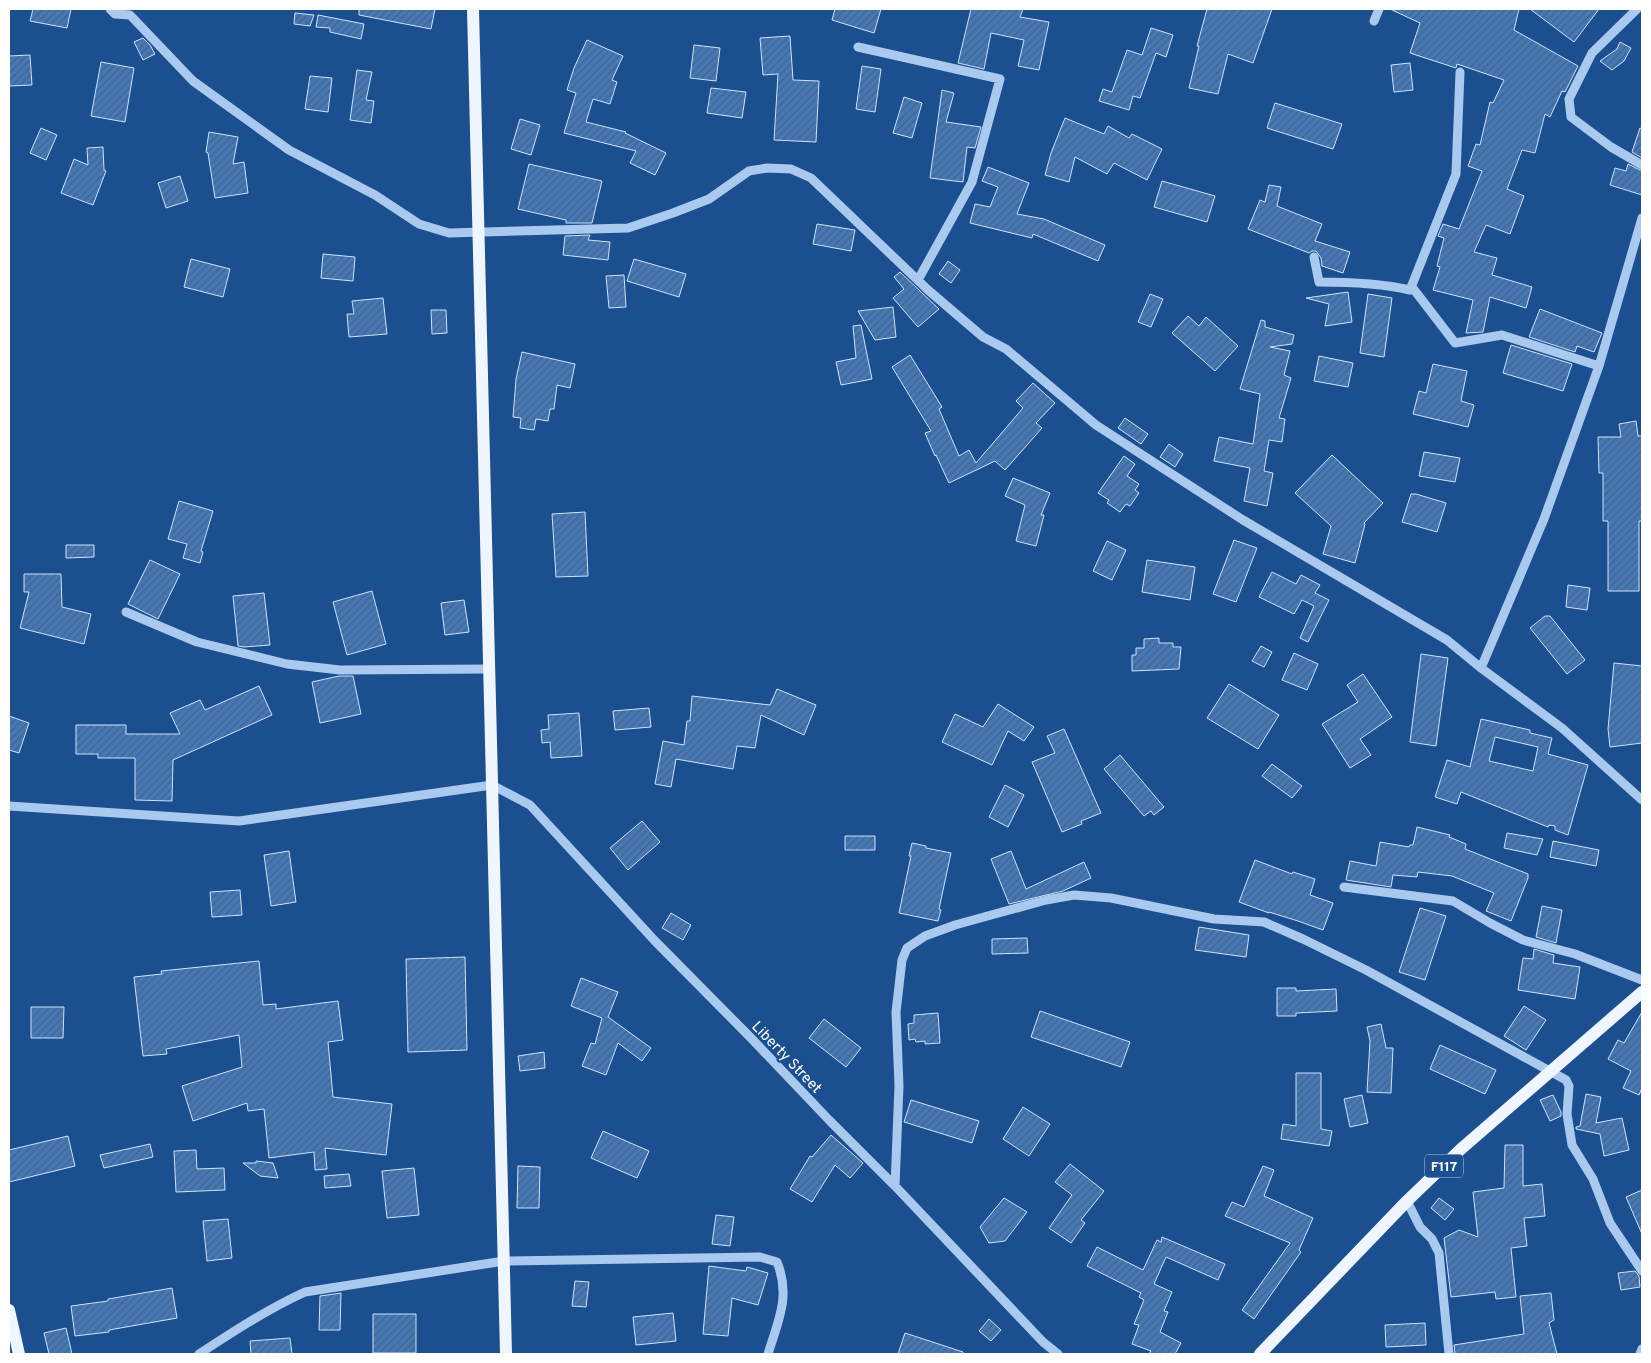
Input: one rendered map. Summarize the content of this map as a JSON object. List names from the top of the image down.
{
  "streets": {
    "main road": ["F117"],
    "street": ["Liberty Street"]
  }
}
